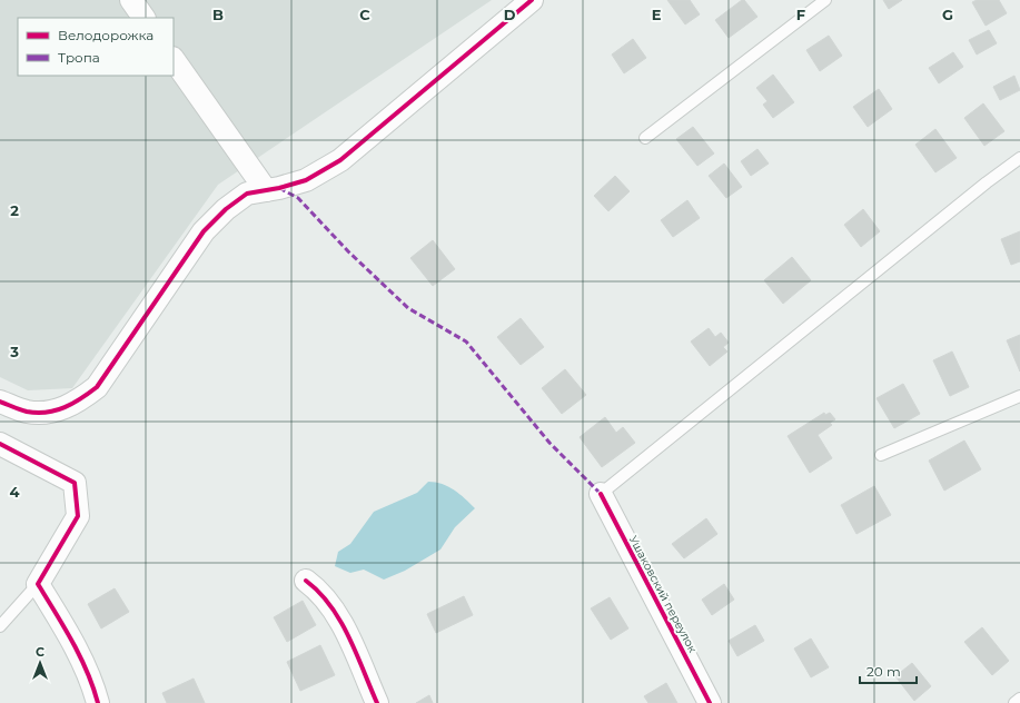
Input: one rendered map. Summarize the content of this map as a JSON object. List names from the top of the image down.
{
  "streets": {
    "street": ["Ушаковский переулок"]
  },
  "legend": ["Велодорожка", "Тропа"],
  "scale_bar": "20 m",
  "north": "top",
  "grid": {
    "columns": [
      "B",
      "C",
      "D",
      "E",
      "F",
      "G"
    ],
    "rows": ["2", "3", "4"]
  }
}
